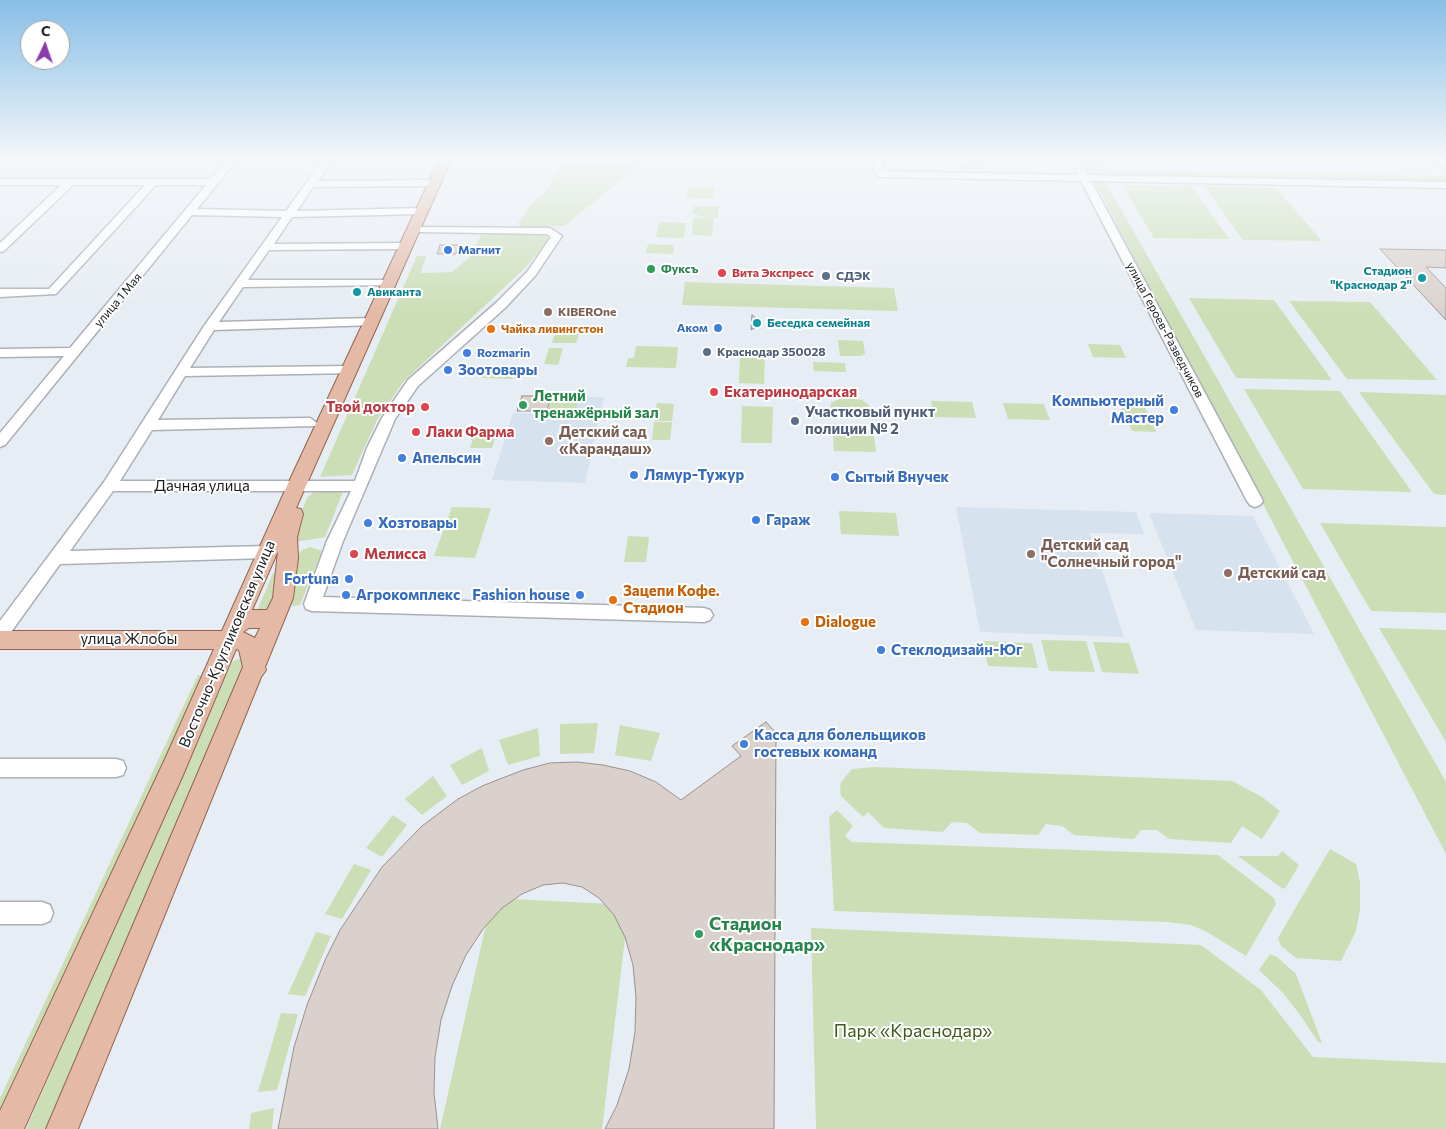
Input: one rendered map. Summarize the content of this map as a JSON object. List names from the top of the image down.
{
  "streets": {
    "main road": ["улица Жлобы", "Восточно-Кругликовская улица"],
    "street": ["улица 1 Мая", "улица Героев-Разведчиков", "Дачная улица"]
  },
  "crossings": [
    ["Дачная улица", "Восточно-Кругликовская улица"],
    ["улица Жлобы", "Восточно-Кругликовская улица"]
  ],
  "parks": ["Парк «Краснодар»"],
  "places": [
    "Магнит",
    "Фуксъ",
    "Вита Экспресс",
    "СДЭК",
    "Стадион \"Краснодар 2\"",
    "Авиканта",
    "KIBEROne",
    "Беседка семейная",
    "Аком",
    "Чайка ливингстон",
    "Краснодар 350028",
    "Rozmarin",
    "Зоотовары",
    "Екатеринодарская",
    "Летний тренажёрный зал",
    "Твой доктор",
    "Компьютерный Мастер",
    "Участковый пункт полиции № 2",
    "Лаки Фарма",
    "Детский сад «Карандаш»",
    "Апельсин",
    "Лямур-Тужур",
    "Сытый Внучек",
    "Гараж",
    "Хозтовары",
    "Мелисса",
    "Детский сад \"Солнечный город\"",
    "Детский сад",
    "Fortuna",
    "Агрокомплекс",
    "Fashion house",
    "Зацепи Кофе. Стадион",
    "Dialogue",
    "Стеклодизайн-Юг",
    "Касса для болельщиков гостевых команд",
    "Стадион «Краснодар»"
  ],
  "north": "top"
}
